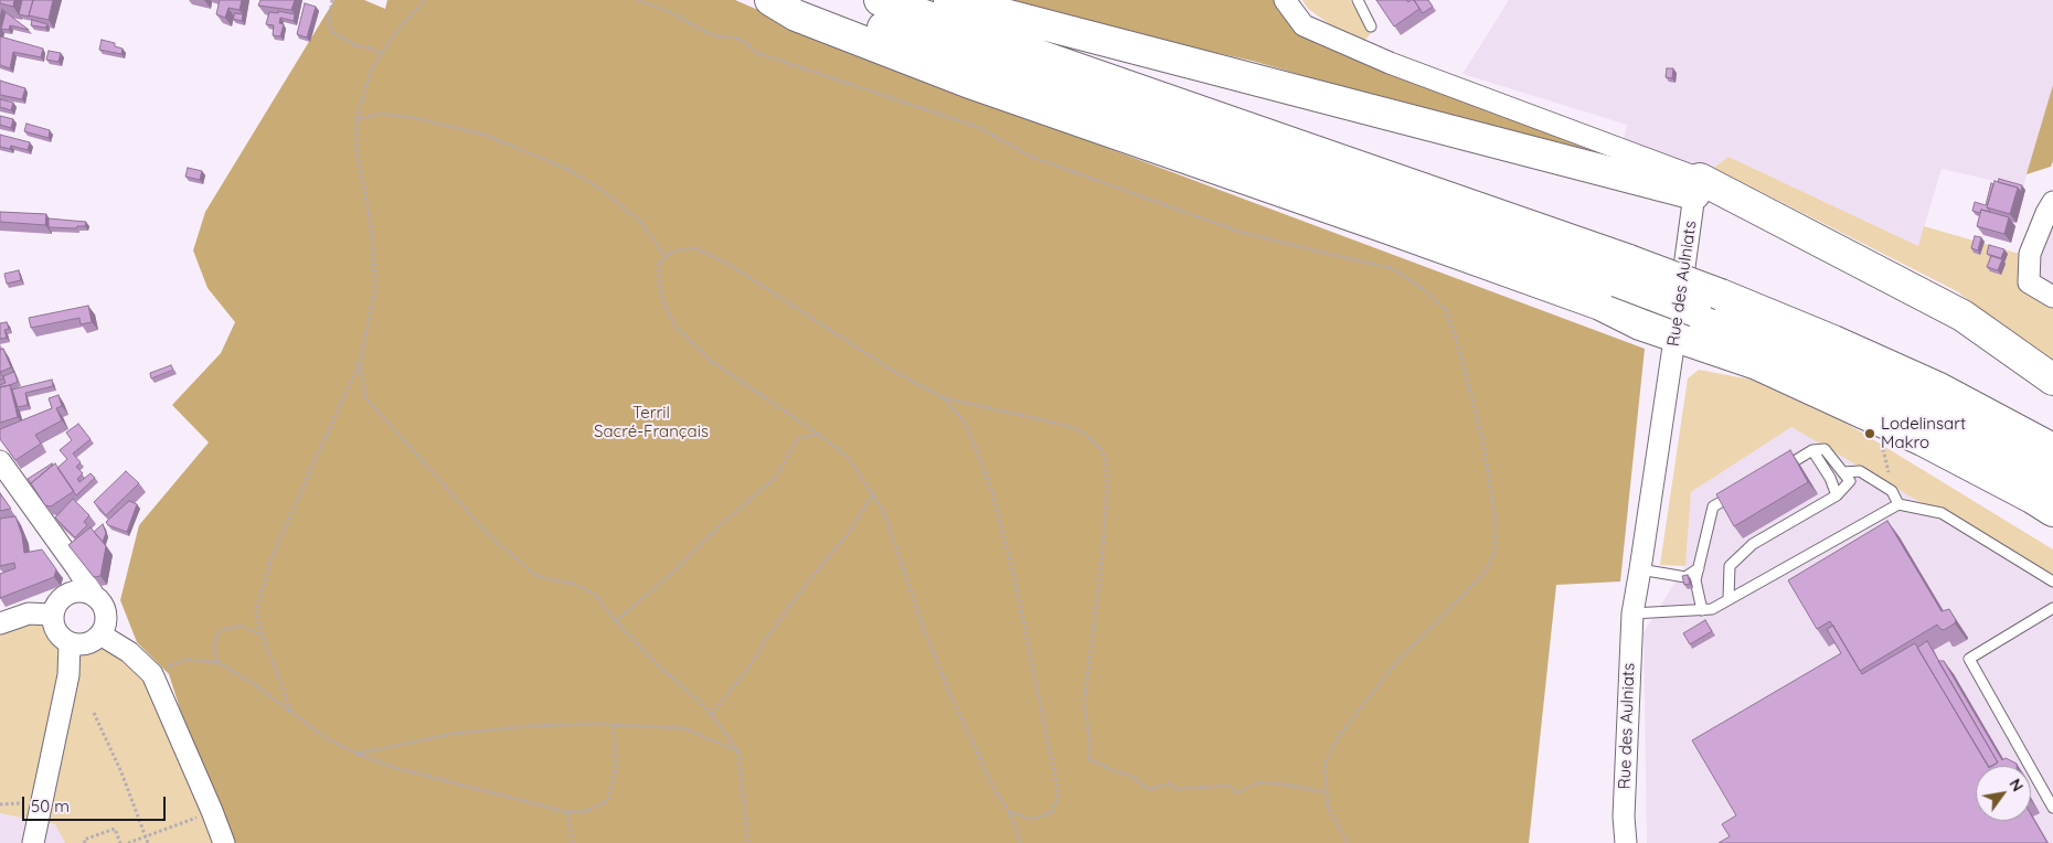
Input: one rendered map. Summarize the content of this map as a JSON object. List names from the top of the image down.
{
  "streets": {
    "street": ["Rue des Aulniats"]
  },
  "parks": ["Terril Sacré-Français"],
  "places": ["Lodelinsart Makro"],
  "scale_bar": "50 m",
  "north": "top right"
}
